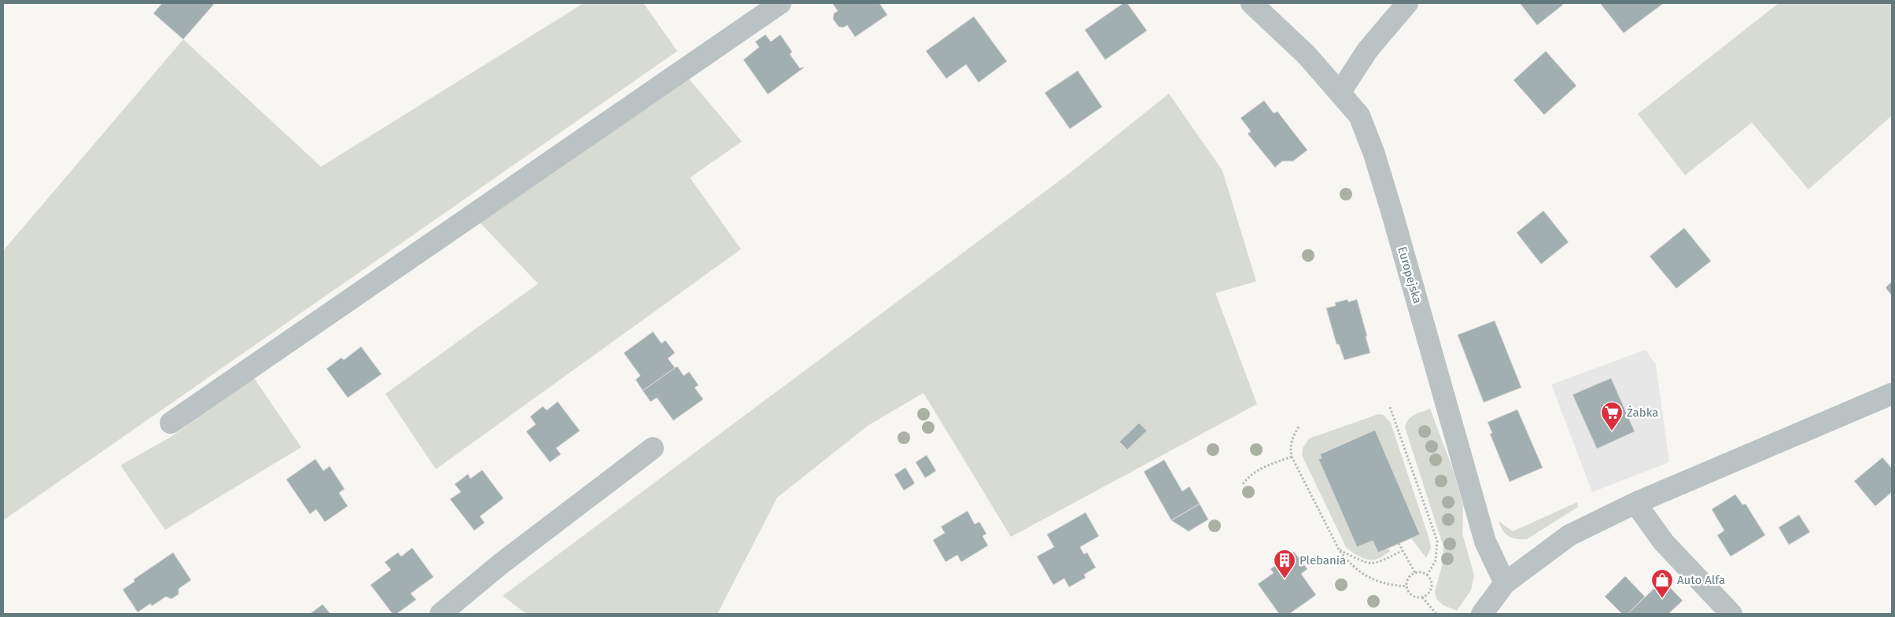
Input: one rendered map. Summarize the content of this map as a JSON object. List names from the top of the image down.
{
  "streets": {
    "street": ["Europejska"]
  },
  "places": {
    "supermarket": ["Żabka"],
    "building": ["Plebania"],
    "shop": ["Auto Alfa"]
  }
}
